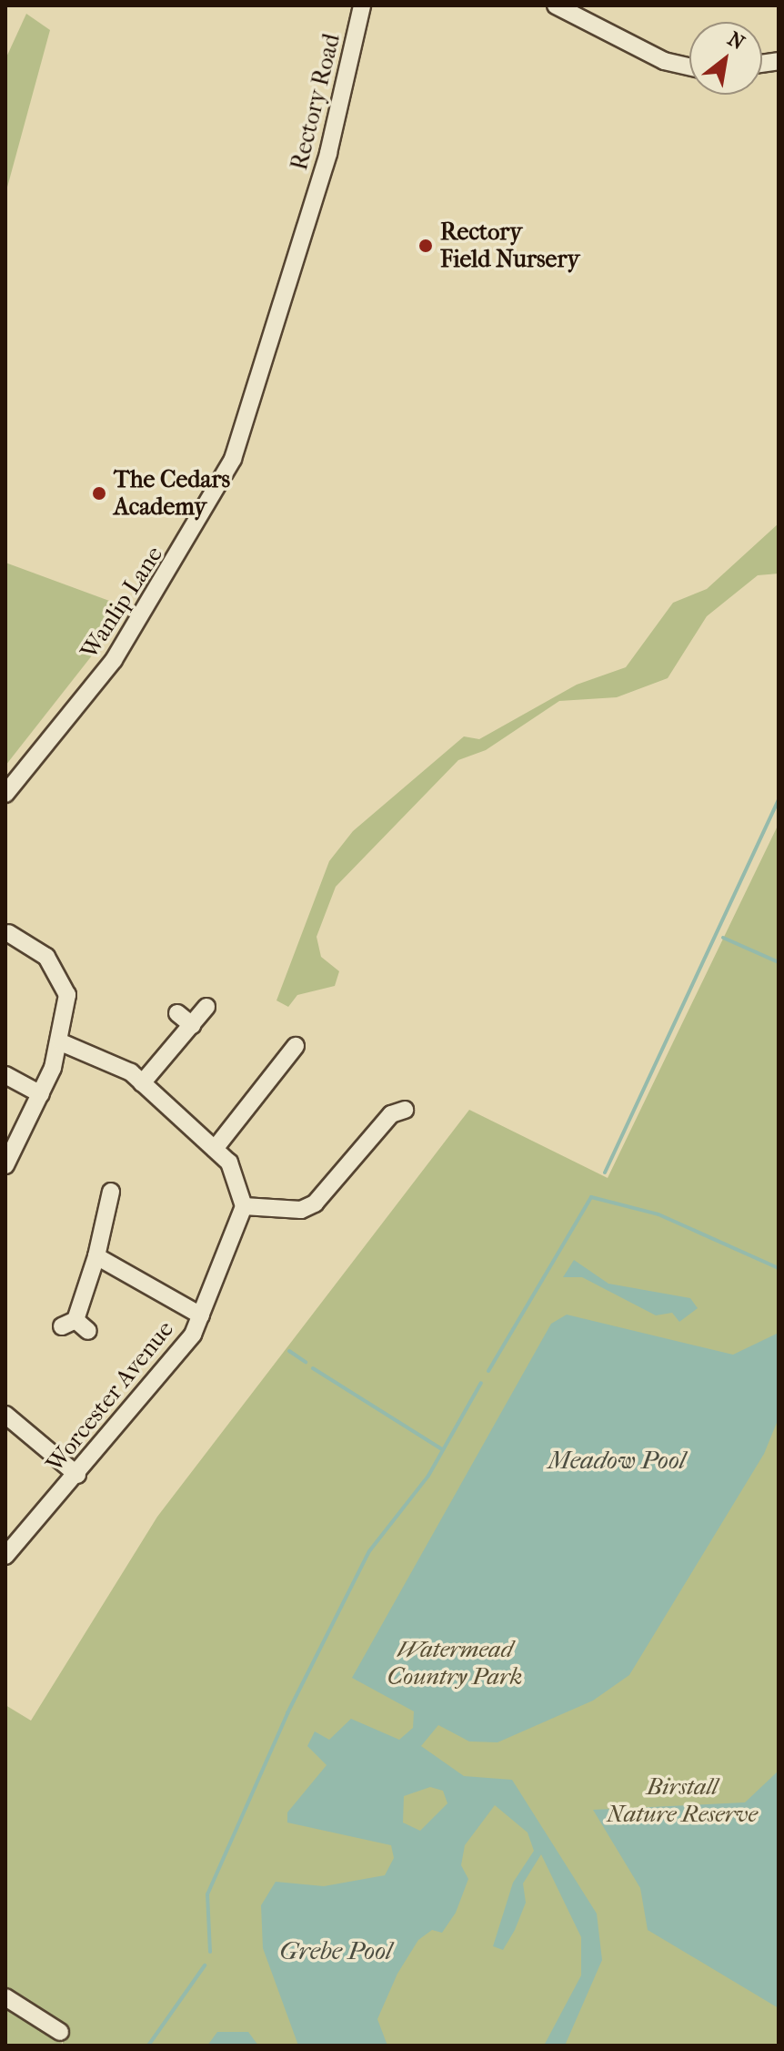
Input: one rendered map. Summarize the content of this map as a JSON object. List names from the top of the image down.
{
  "streets": {
    "street": ["Rectory Road", "Wanlip Lane", "Worcester Avenue"]
  },
  "crossings": [
    ["Rectory Road", "Wanlip Lane"]
  ],
  "water": ["Meadow Pool", "Grebe Pool"],
  "parks": ["Watermead Country Park", "Birstall Nature Reserve"],
  "places": ["Rectory Field Nursery", "The Cedars Academy"],
  "north": "top right"
}
